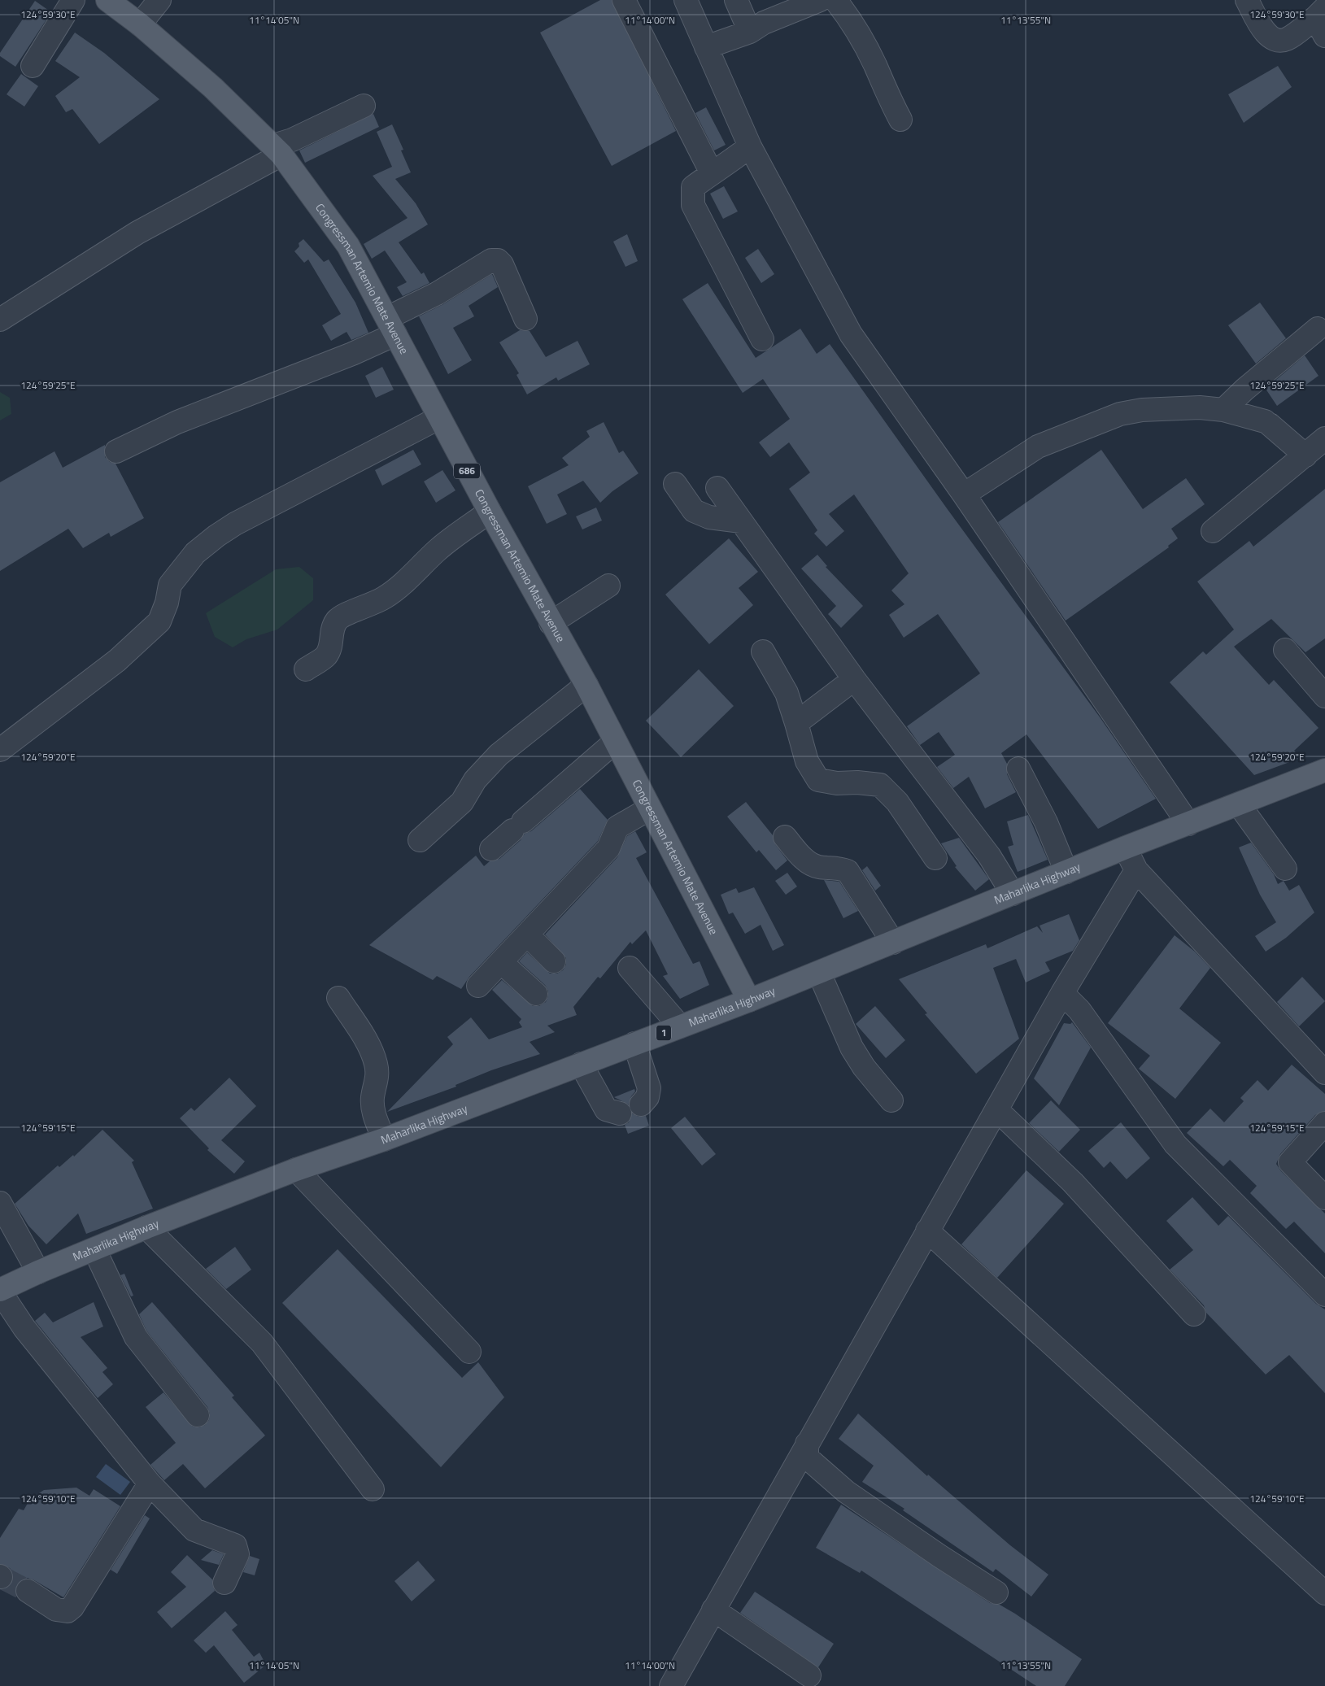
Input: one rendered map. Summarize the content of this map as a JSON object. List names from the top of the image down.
{
  "streets": {
    "main road": [
      "Congressman Artemio Mate Avenue",
      "686",
      "Maharlika Highway",
      "1"
    ]
  },
  "crossings": [
    ["Congressman Artemio Mate Avenue", "Maharlika Highway"]
  ],
  "coordinates": [
    "124°59'30\"E",
    "11°14'05\"N",
    "11°14'00\"N",
    "11°13'55\"N",
    "124°59'25\"E",
    "124°59'20\"E",
    "124°59'15\"E",
    "124°59'10\"E"
  ]
}
